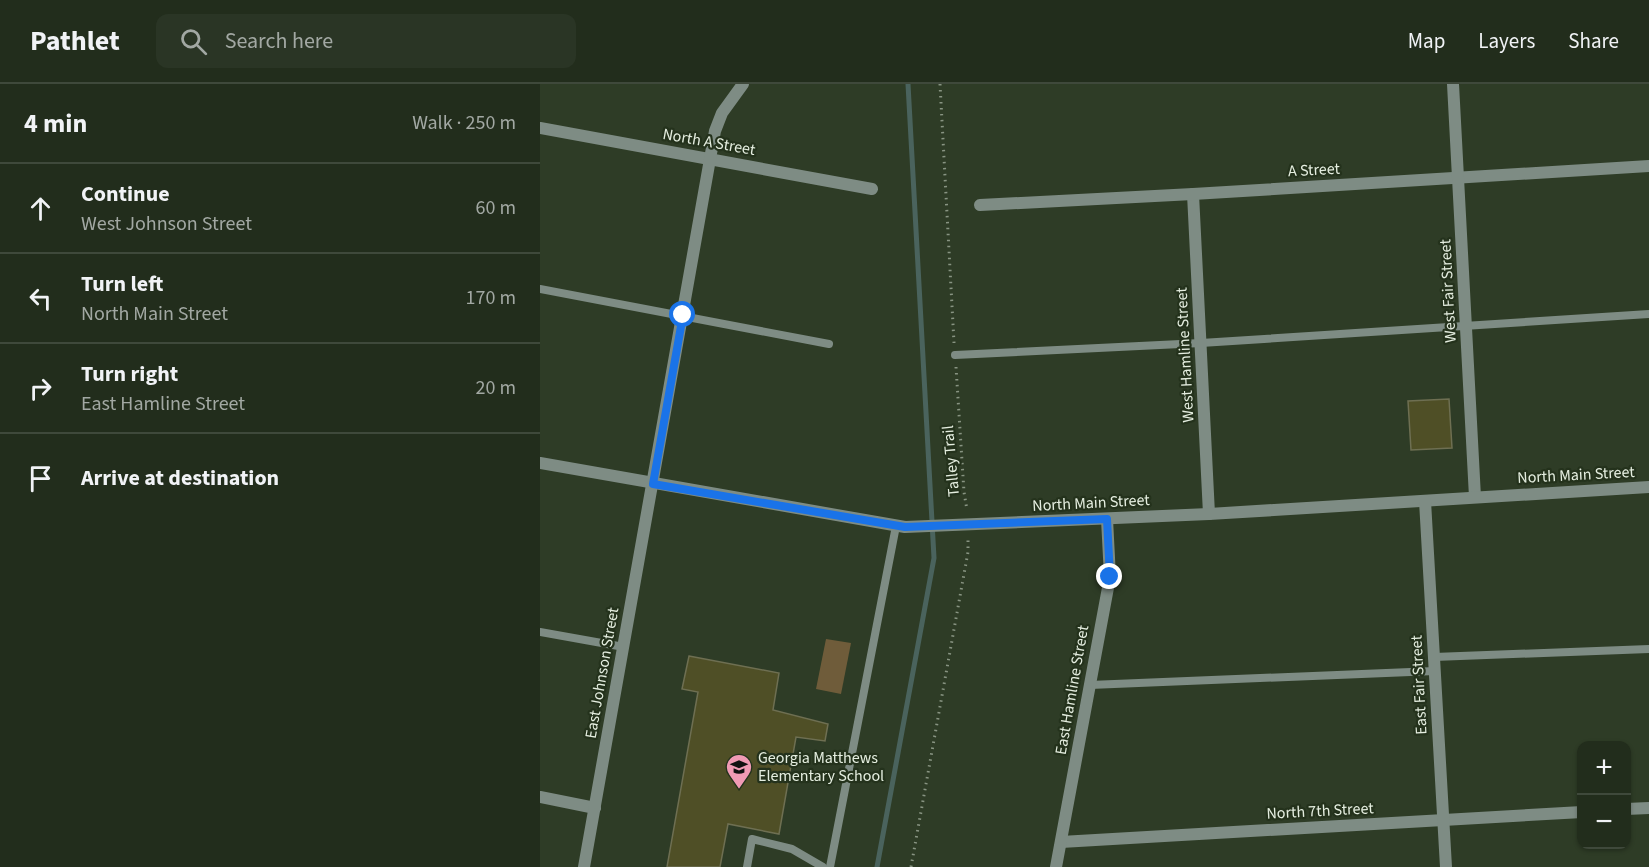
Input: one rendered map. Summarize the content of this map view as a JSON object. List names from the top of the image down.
{
  "streets": {
    "street": [
      "North A Street",
      "A Street",
      "West Fair Street",
      "West Hamline Street",
      "North Main Street",
      "East Johnson Street",
      "East Fair Street",
      "East Hamline Street",
      "North 7th Street"
    ],
    "path": ["Talley Trail"]
  },
  "crossings": [
    ["North A Street", "East Johnson Street"],
    ["A Street", "West Fair Street"],
    ["A Street", "West Hamline Street"],
    ["West Fair Street", "North Main Street"],
    ["West Hamline Street", "North Main Street"],
    ["Talley Trail", "North Main Street"],
    ["North Main Street", "East Johnson Street"],
    ["North Main Street", "East Fair Street"],
    ["North Main Street", "East Hamline Street"],
    ["East Fair Street", "North 7th Street"],
    ["East Hamline Street", "North 7th Street"]
  ],
  "places": {
    "school or university": ["Georgia Matthews Elementary School"]
  },
  "page": {
    "header": "Pathlet",
    "search": "Search here",
    "nav": ["Map", "Layers", "Share"],
    "heading": ["4 min", "Walk · 250 m"],
    "list": [
      ["Continue", "West Johnson Street", "60 m"],
      ["Turn left", "North Main Street", "170 m"],
      ["Turn right", "East Hamline Street", "20 m"],
      "Arrive at destination"
    ],
    "map_buttons": ["+", "−"]
  }
}
